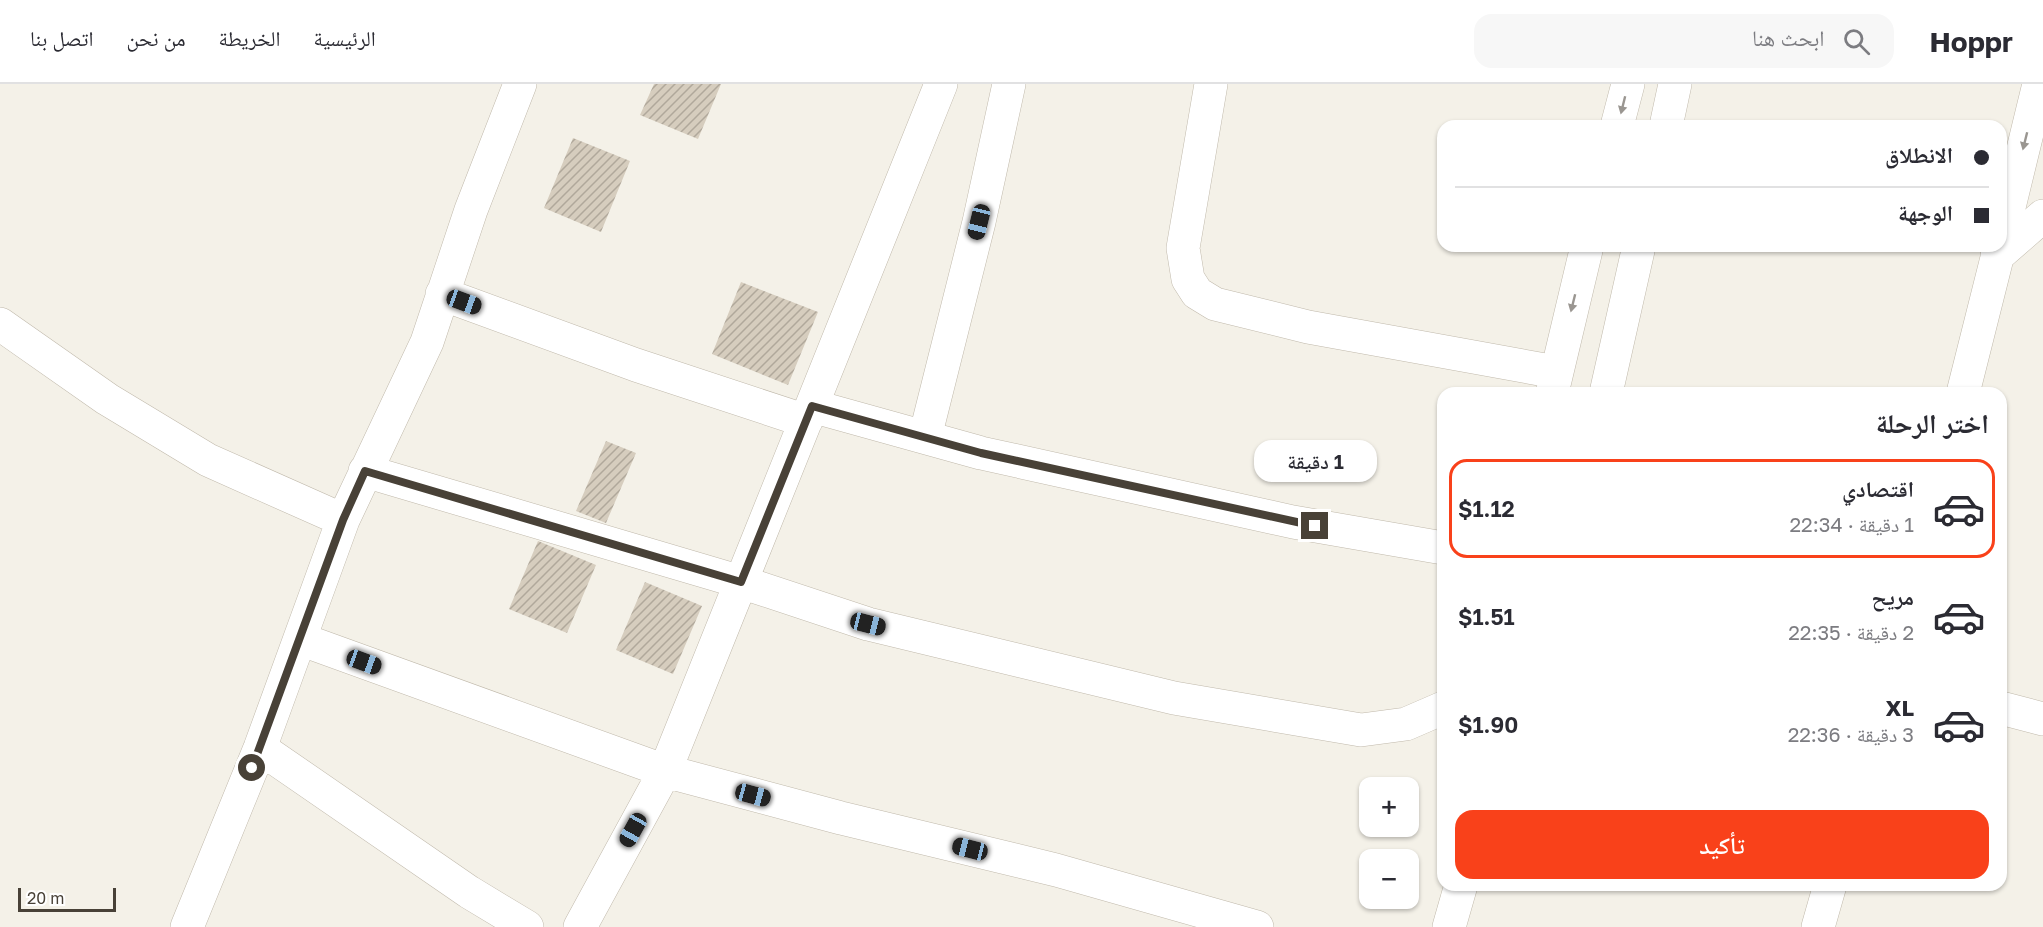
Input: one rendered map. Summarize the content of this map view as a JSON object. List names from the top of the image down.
{
  "scale_bar": "20 m",
  "page": {
    "header": "Hoppr",
    "search": "ابحث هنا",
    "nav": [
      "الرئيسية",
      "الخريطة",
      "من نحن",
      "اتصل بنا"
    ],
    "banner": ["الانطلاق", "الوجهة"],
    "heading": "اختر الرحلة",
    "bubble": "1 دقيقة",
    "list": [
      {
        "name": "اقتصادي",
        "note": "1 دقيقة · 22:34",
        "value": "$1.12"
      },
      {
        "name": "مريح",
        "note": "2 دقيقة · 22:35",
        "value": "$1.51"
      },
      {
        "name": "XL",
        "note": "3 دقيقة · 22:36",
        "value": "$1.90"
      }
    ],
    "map_buttons": ["+", "−"],
    "buttons": "تأكيد",
    "scale": "20 m"
  }
}
